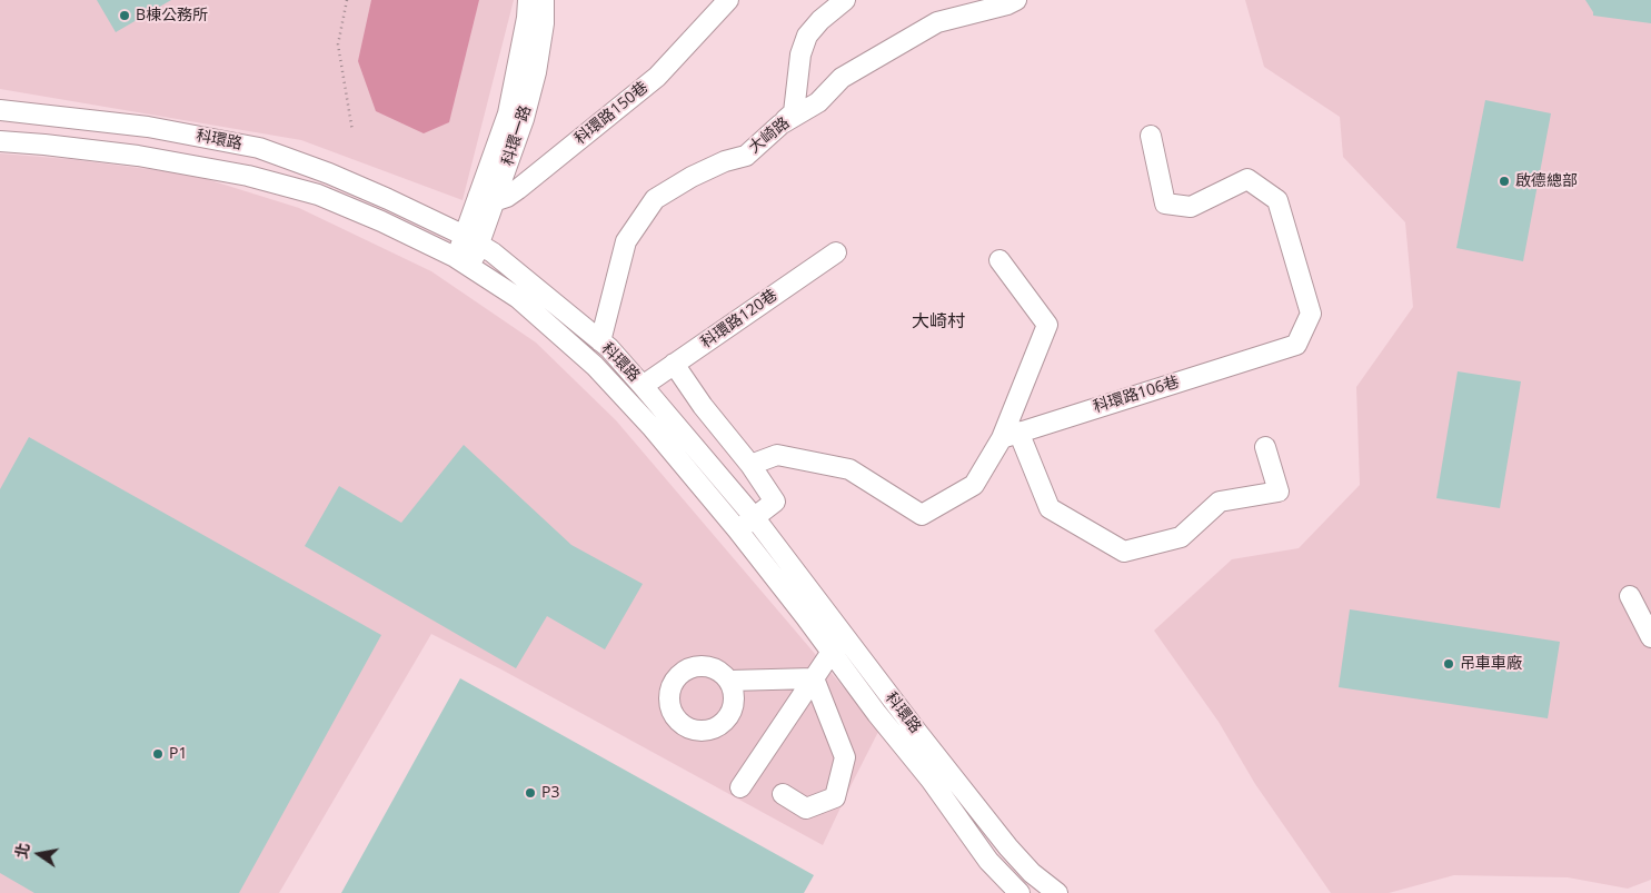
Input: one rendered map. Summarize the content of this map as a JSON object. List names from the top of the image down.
{
  "streets": {
    "street": [
      "科環路150巷",
      "科環一路",
      "大崎路",
      "科環路",
      "科環路120巷",
      "科環路106巷"
    ]
  },
  "crossings": [
    ["科環路150巷", "科環一路"],
    ["科環一路", "科環路"],
    ["大崎路", "科環路"],
    ["科環路", "科環路120巷"]
  ],
  "districts": ["大崎村"],
  "places": [
    "B棟公務所",
    "啟德總部",
    "吊車車廠",
    "P1",
    "P3"
  ],
  "north": "left"
}
